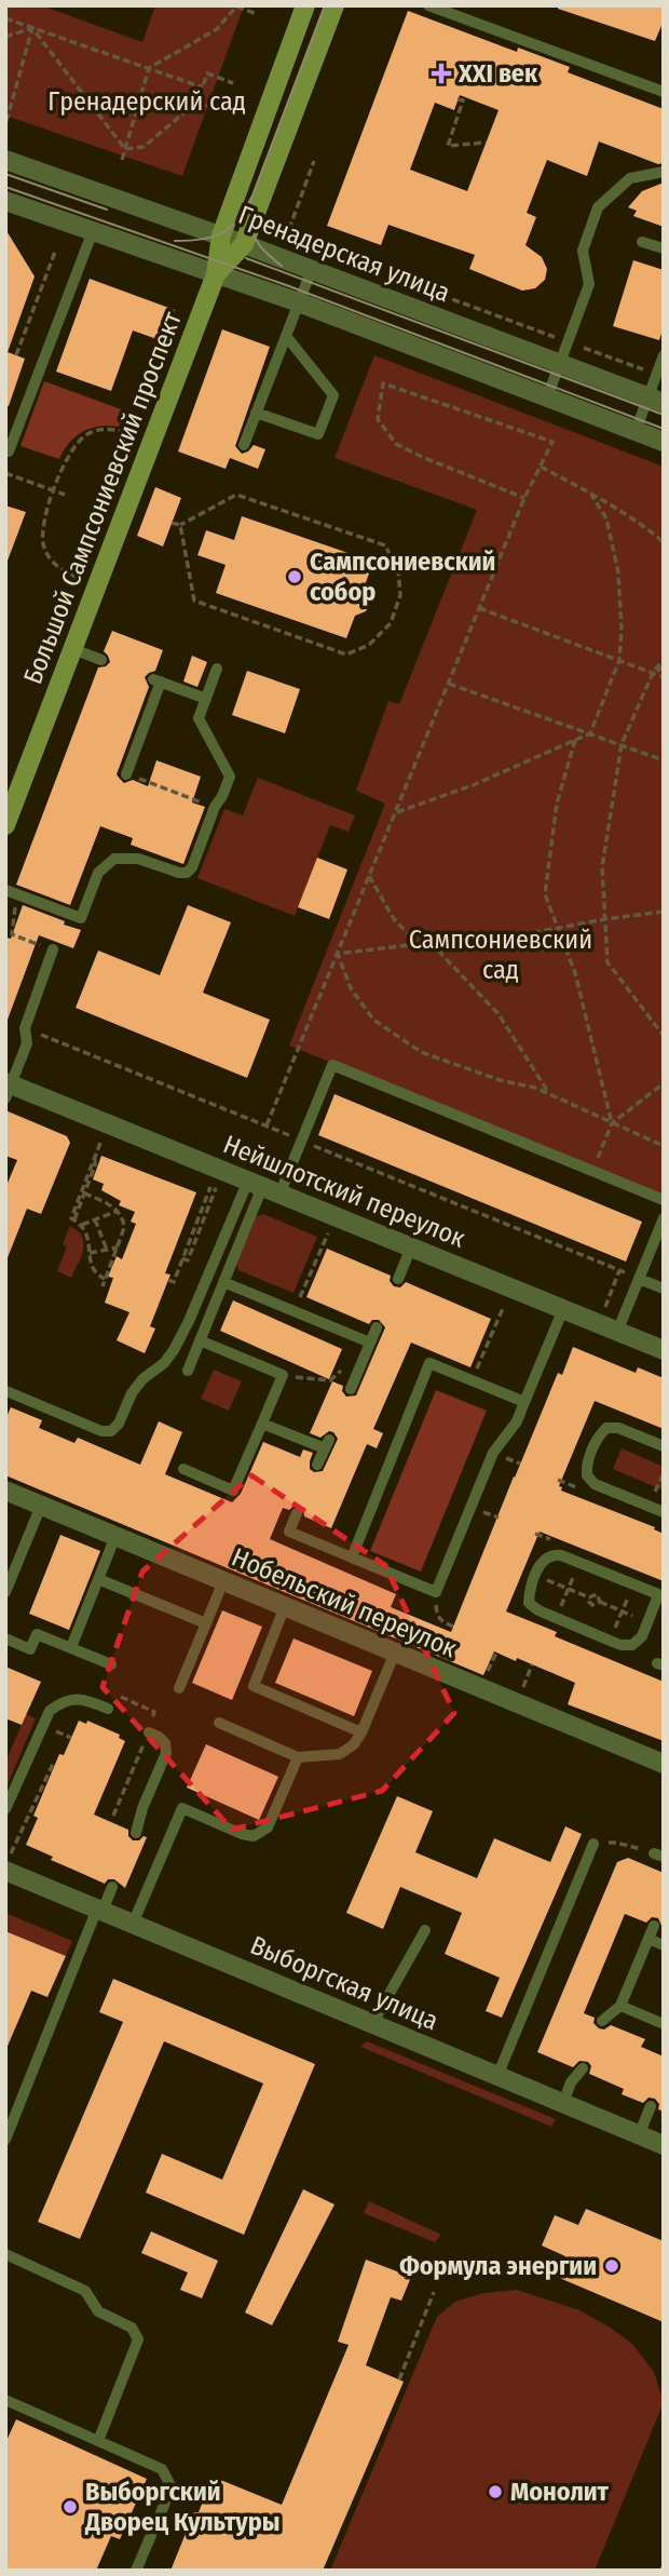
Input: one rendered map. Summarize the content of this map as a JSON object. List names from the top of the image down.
{
  "streets": {
    "main road": ["Большой Сампсониевский проспект"],
    "street": [
      "Гренадерская улица",
      "Нейшлотский переулок",
      "Нобельский переулок",
      "Выборгская улица"
    ]
  },
  "crossings": [
    ["Гренадерская улица", "Большой Сампсониевский проспект"]
  ],
  "parks": ["Гренадерский сад", "Сампсониевский сад"],
  "places": {
    "health": ["XXI век"],
    "other": [
      "Сампсониевский собор",
      "Формула энергии",
      "Монолит",
      "Выборгский Дворец Культуры"
    ]
  }
}
